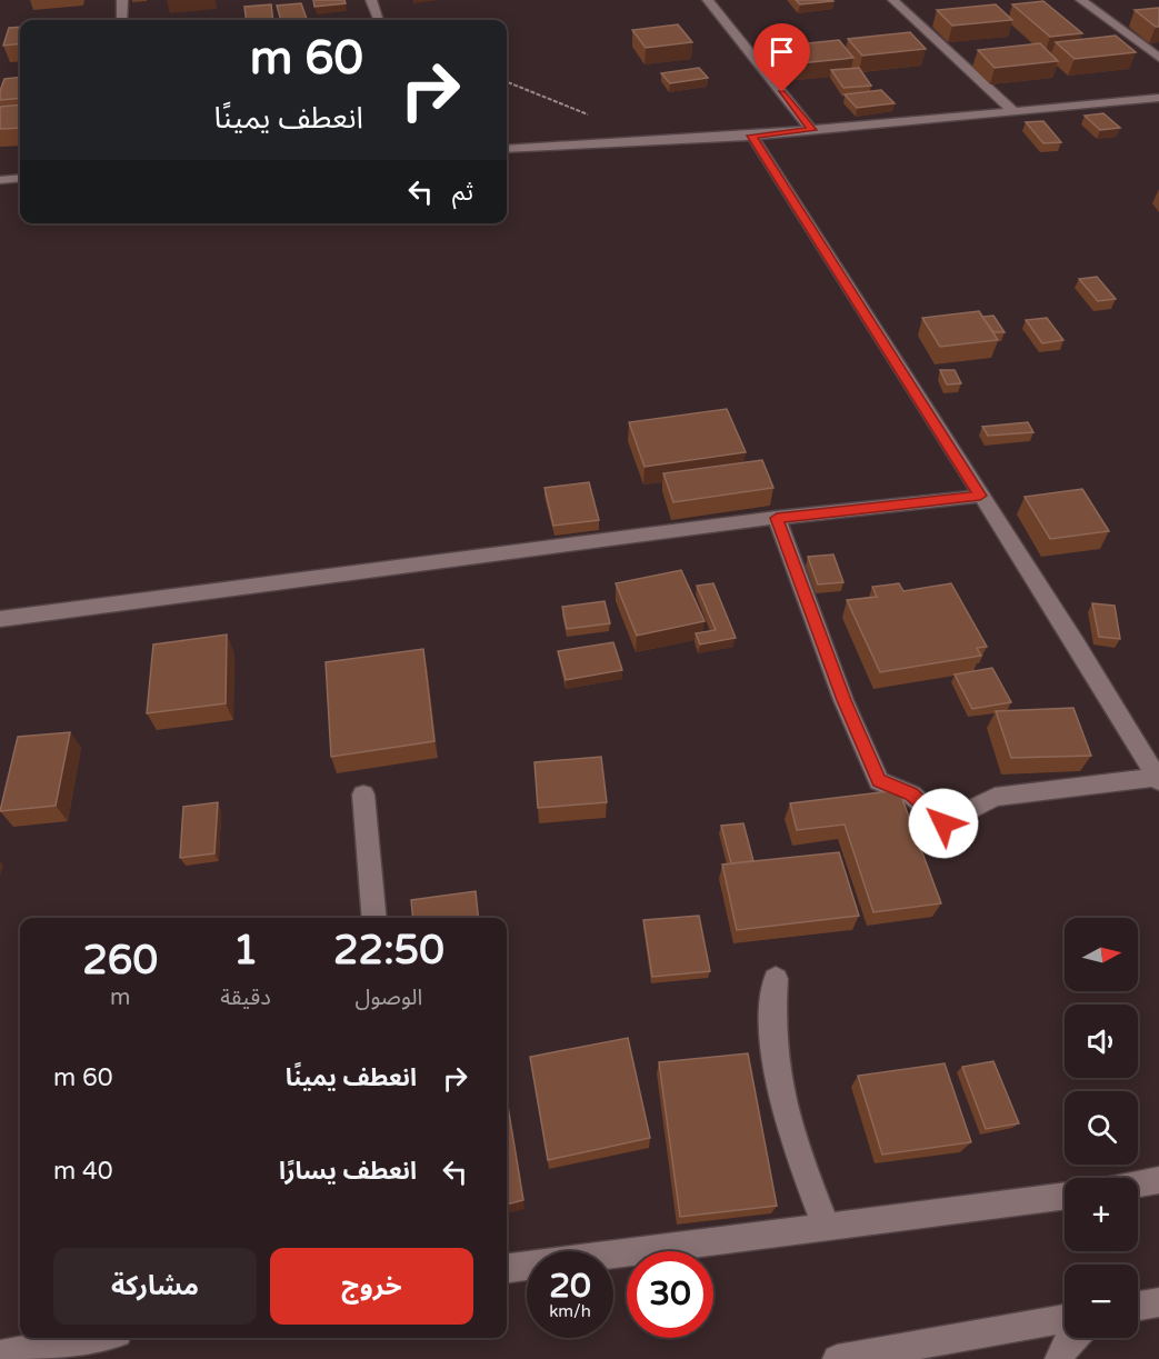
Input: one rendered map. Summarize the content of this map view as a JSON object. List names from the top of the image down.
{
  "north": "right",
  "page": {
    "turn": ["60 m", "انعطف يمينًا"],
    "then": "ثم",
    "map_buttons": ["+", "−"],
    "eta": [
      "22:50",
      "الوصول",
      "1",
      "دقيقة",
      "260",
      "m"
    ],
    "list": [
      {
        "name": "انعطف يمينًا",
        "value": "60 m"
      },
      {
        "name": "انعطف يسارًا",
        "value": "40 m"
      }
    ],
    "buttons": ["خروج", "مشاركة"],
    "speed": "20 km/h",
    "limit": "30"
  }
}
